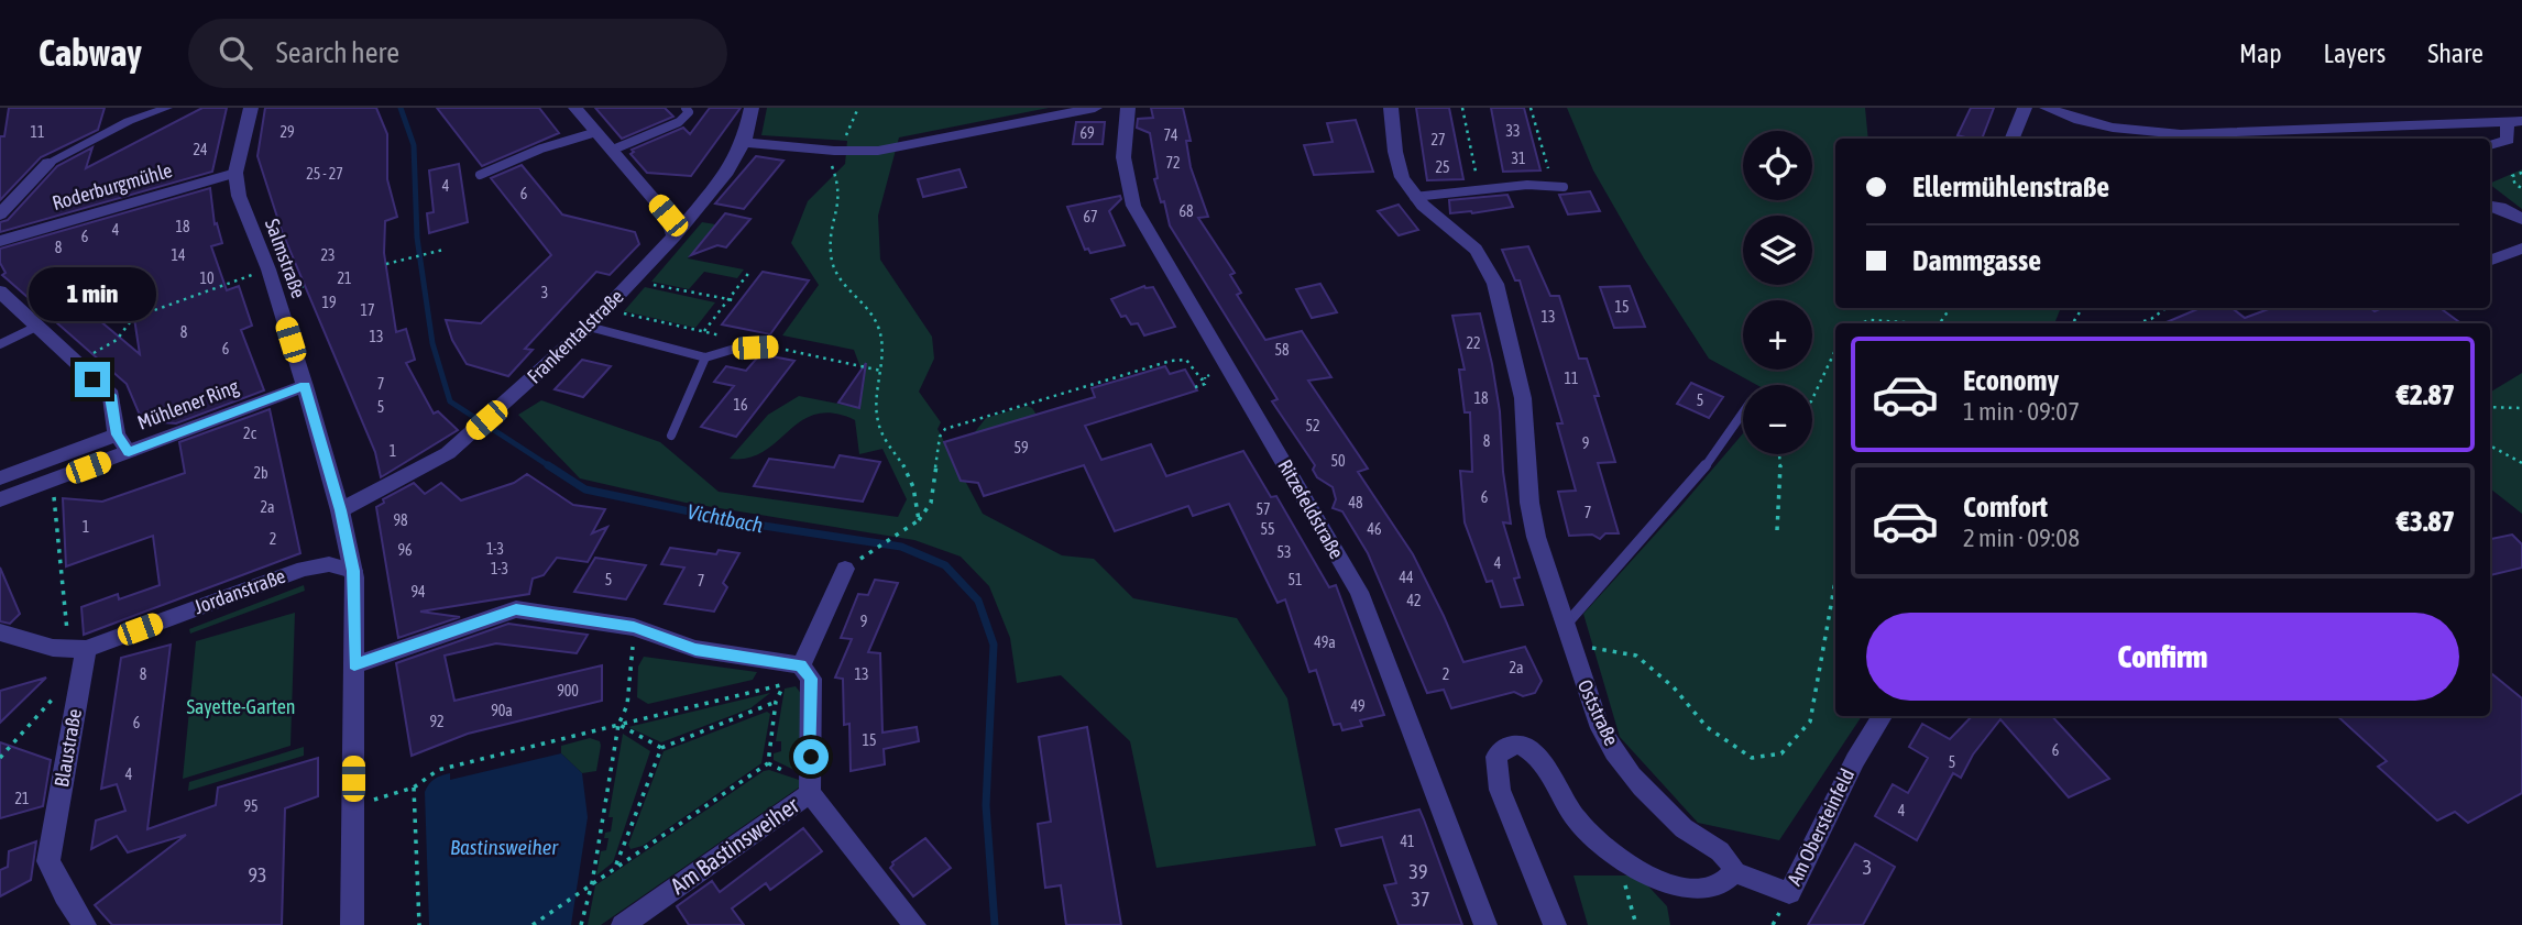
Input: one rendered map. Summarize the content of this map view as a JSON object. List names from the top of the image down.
{
  "streets": {
    "street": [
      "Roderburgmühle",
      "Salmstraße",
      "Frankentalstraße",
      "Mühlener Ring",
      "Ritzefeldstraße",
      "Jordanstraße",
      "Oststraße",
      "Blaustraße",
      "Am Obersteinfeld",
      "Am Bastinsweiher"
    ]
  },
  "crossings": [
    ["Roderburgmühle", "Salmstraße"],
    ["Salmstraße", "Frankentalstraße"],
    ["Salmstraße", "Mühlener Ring"],
    ["Salmstraße", "Jordanstraße"],
    ["Jordanstraße", "Blaustraße"],
    ["Oststraße", "Am Obersteinfeld"]
  ],
  "water": ["Vichtbach", "Bastinsweiher"],
  "parks": ["Sayette-Garten"],
  "house_numbers": [
    "33",
    "11",
    "29",
    "69",
    "74",
    "27",
    "24",
    "31",
    "72",
    "25",
    "25 - 27",
    "4",
    "6",
    "68",
    "67",
    "18",
    "4",
    "6",
    "8",
    "14",
    "23",
    "10",
    "21",
    "3",
    "19",
    "15",
    "17",
    "13",
    "8",
    "13",
    "22",
    "6",
    "58",
    "11",
    "7",
    "18",
    "5",
    "16",
    "5",
    "52",
    "2c",
    "8",
    "9",
    "59",
    "1",
    "50",
    "2b",
    "6",
    "48",
    "2a",
    "57",
    "7",
    "98",
    "1",
    "55",
    "46",
    "2",
    "1-3",
    "96",
    "53",
    "4",
    "1-3",
    "44",
    "5",
    "51",
    "7",
    "94",
    "42",
    "9",
    "49a",
    "2a",
    "8",
    "13",
    "2",
    "900",
    "49",
    "90a",
    "92",
    "6",
    "15",
    "6",
    "5",
    "4",
    "21",
    "95",
    "4",
    "41",
    "3",
    "39",
    "93",
    "37"
  ],
  "page": {
    "header": "Cabway",
    "search": "Search here",
    "nav": ["Map", "Layers", "Share"],
    "map_buttons": ["+", "−"],
    "banner": ["Ellermühlenstraße", "Dammgasse"],
    "bubble": "1 min",
    "list": [
      {
        "name": "Economy",
        "note": "1 min · 09:07",
        "value": "€2.87"
      },
      {
        "name": "Comfort",
        "note": "2 min · 09:08",
        "value": "€3.87"
      }
    ],
    "buttons": "Confirm"
  }
}
